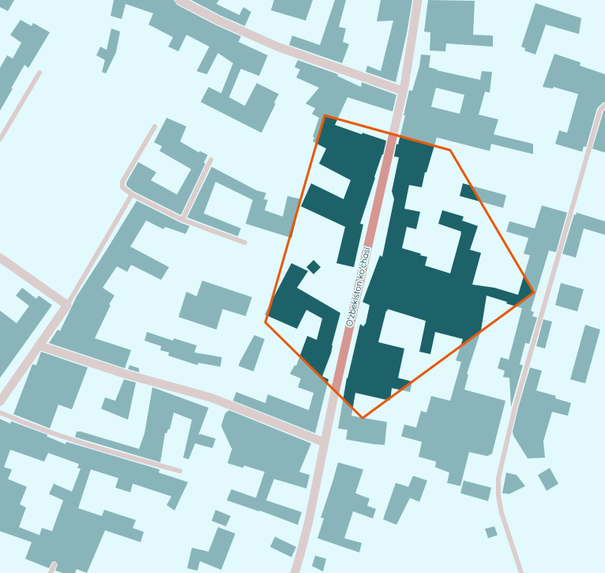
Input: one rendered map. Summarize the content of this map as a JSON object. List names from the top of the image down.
{
  "streets": {
    "street": ["O'zbekiston ko'chasi"]
  }
}
